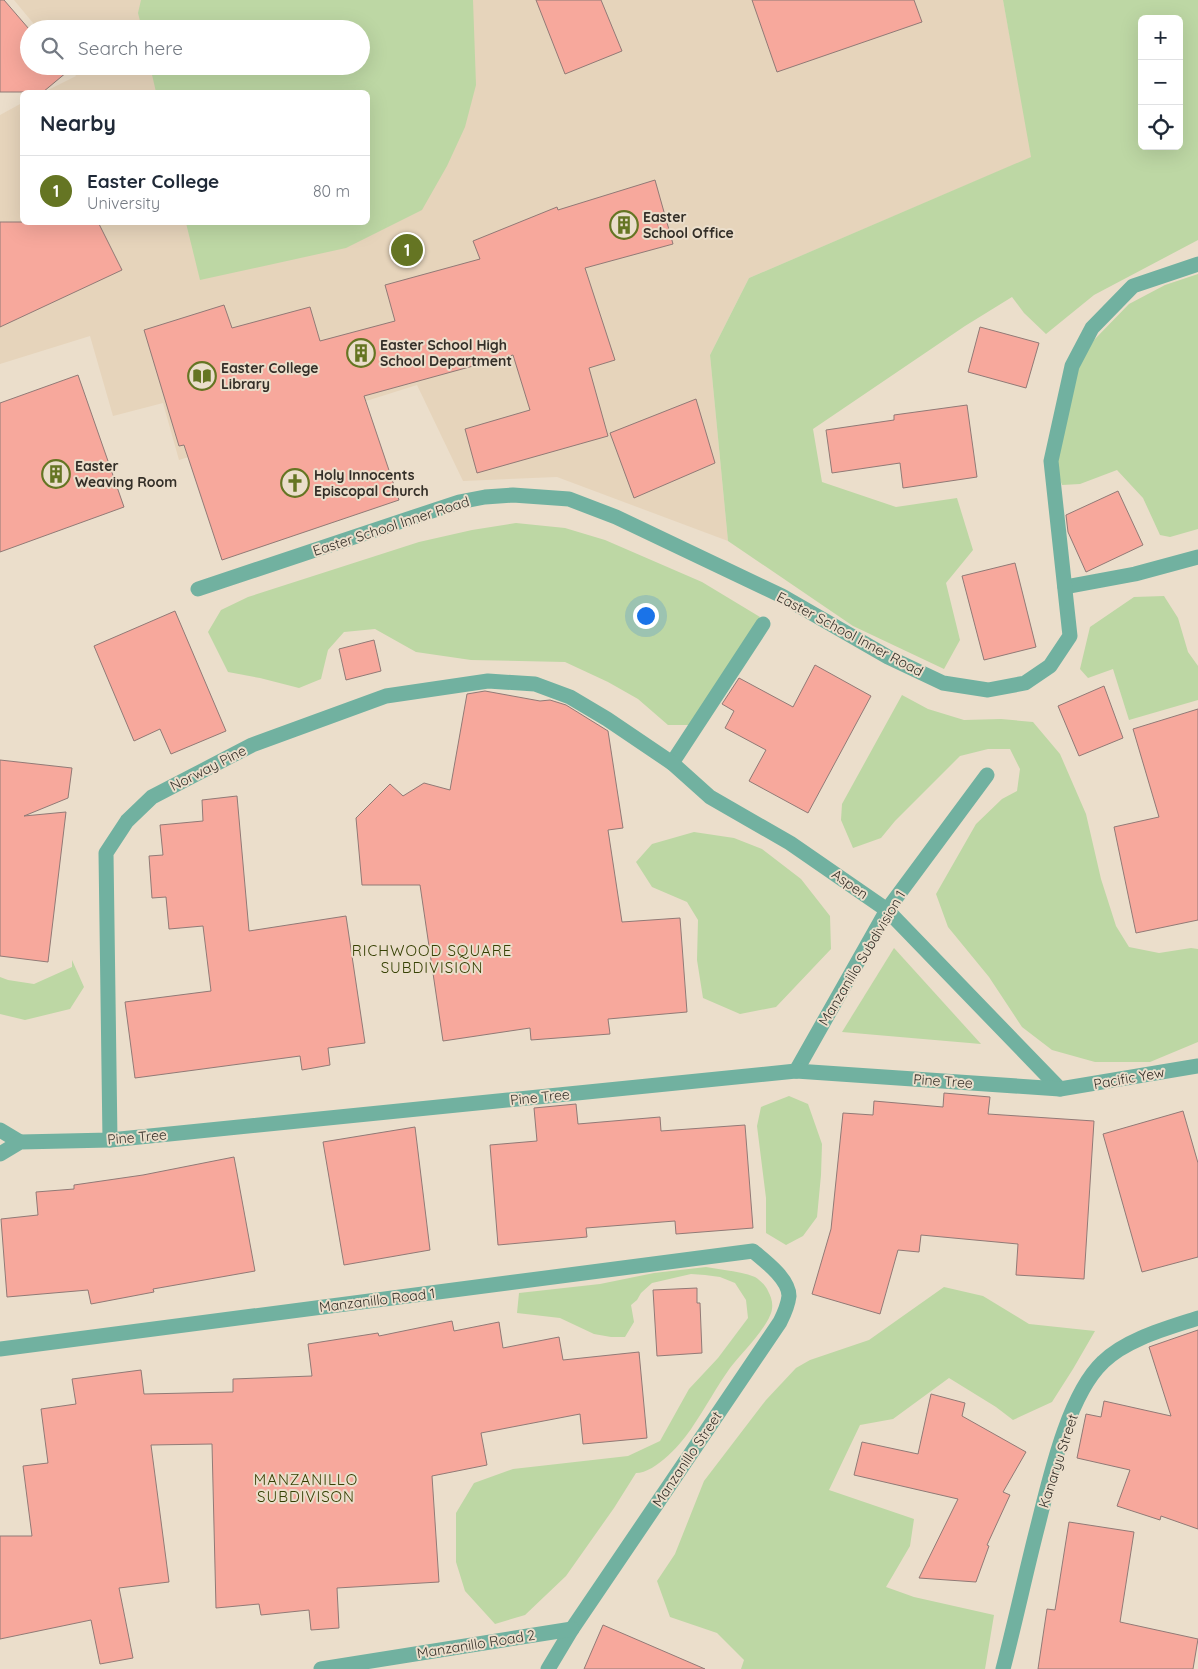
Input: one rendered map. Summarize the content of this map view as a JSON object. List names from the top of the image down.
{
  "streets": {
    "street": [
      "Easter School Inner Road",
      "Norway Pine",
      "Aspen",
      "Manzanillo Subdivision 1",
      "Pacific Yew",
      "Pine Tree",
      "Manzanillo Road 1",
      "Manzanillo Street",
      "Kanaryu Street",
      "Manzanillo Road 2"
    ]
  },
  "crossings": [
    ["Norway Pine", "Aspen"],
    ["Norway Pine", "Pine Tree"],
    ["Aspen", "Manzanillo Subdivision 1"],
    ["Aspen", "Pacific Yew"],
    ["Aspen", "Pine Tree"],
    ["Manzanillo Subdivision 1", "Pine Tree"],
    ["Pacific Yew", "Pine Tree"],
    ["Manzanillo Road 1", "Manzanillo Street"],
    ["Manzanillo Street", "Manzanillo Road 2"]
  ],
  "districts": ["RICHWOOD SQUARE SUBDIVISION", "MANZANILLO SUBDIVISON"],
  "places": {
    "building": ["Easter School Office", "Easter School High School Department", "Easter Weaving Room"],
    "library": ["Easter College Library"],
    "church": ["Holy Innocents Episcopal Church"]
  },
  "page": {
    "map_buttons": ["+", "−"],
    "search": "Search here",
    "heading": "Nearby",
    "list": [
      {
        "mark": "1",
        "name": "Easter College",
        "note": "University",
        "value": "80 m"
      }
    ],
    "pins": "1"
  }
}
